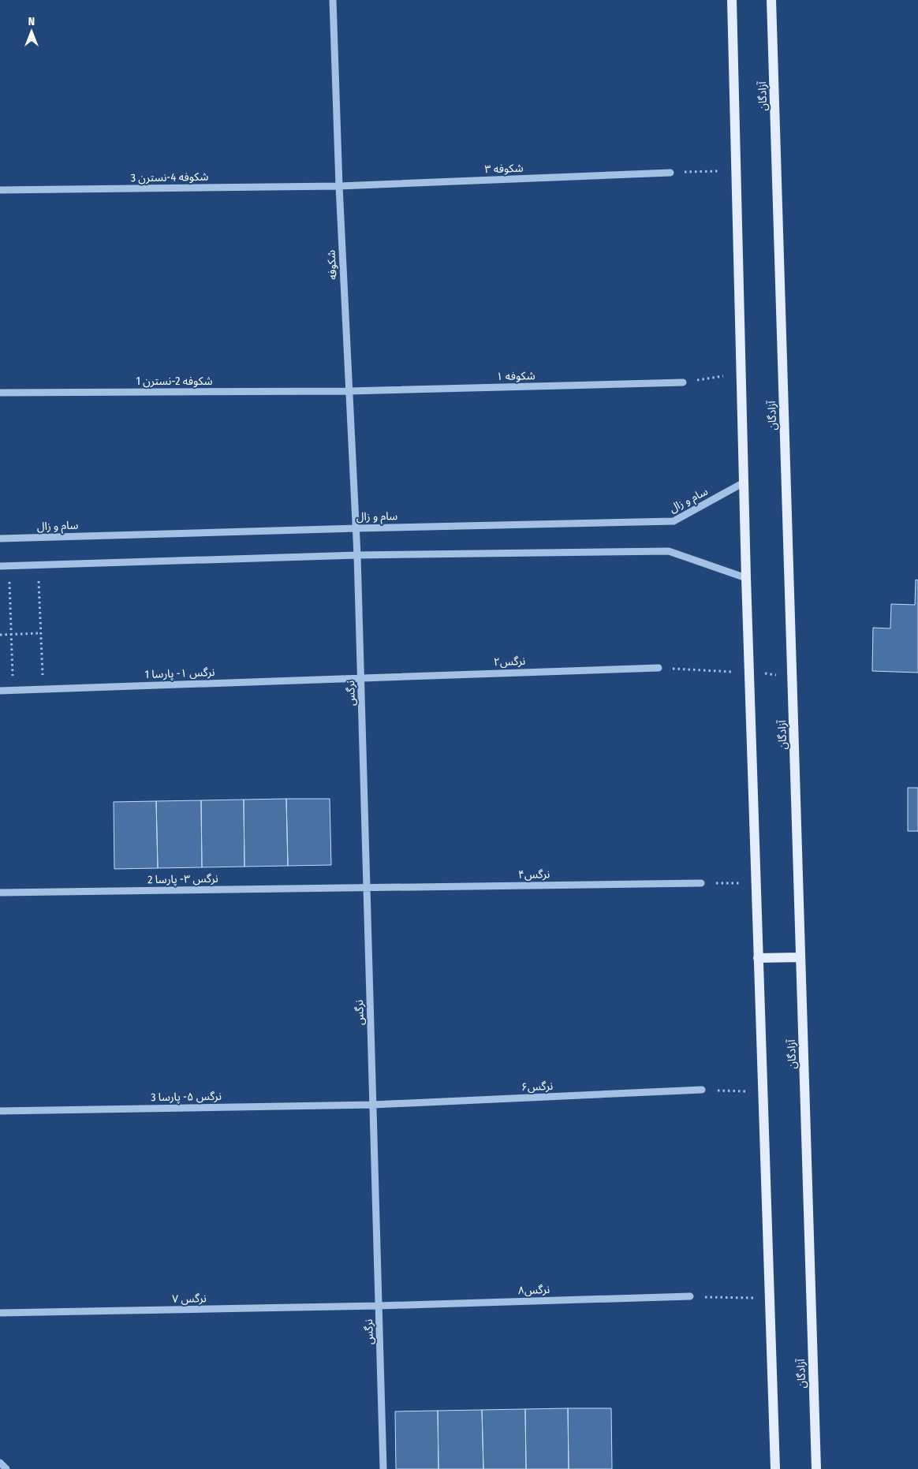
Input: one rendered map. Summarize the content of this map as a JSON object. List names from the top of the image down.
{
  "streets": {
    "main road": ["آزادگان"],
    "street": [
      "شکوفه ۳",
      "شکوفه 4-نسترن 3",
      "شکوفه",
      "شکوفه ۱",
      "شکوفه 2-نسترن 1",
      "سام و زال",
      "نرگس۲",
      "نرگس ۱- پارسا 1",
      "نرگس",
      "نرگس۴",
      "نرگس ۳- پارسا 2",
      "نرگس۶",
      "نرگس ۵- پارسا 3",
      "نرگس۸",
      "نرگس ۷"
    ]
  },
  "crossings": [
    ["شکوفه ۳", "شکوفه 4-نسترن 3"],
    ["شکوفه ۳", "شکوفه"],
    ["شکوفه 4-نسترن 3", "شکوفه"],
    ["شکوفه", "شکوفه ۱"],
    ["شکوفه", "شکوفه 2-نسترن 1"],
    ["شکوفه", "سام و زال"],
    ["شکوفه", "نرگس"],
    ["شکوفه ۱", "شکوفه 2-نسترن 1"],
    ["سام و زال", "نرگس"],
    ["نرگس۲", "نرگس ۱- پارسا 1"],
    ["نرگس۲", "نرگس"],
    ["نرگس ۱- پارسا 1", "نرگس"],
    ["نرگس", "نرگس۴"],
    ["نرگس", "نرگس ۳- پارسا 2"],
    ["نرگس", "نرگس۶"],
    ["نرگس", "نرگس ۵- پارسا 3"],
    ["نرگس", "نرگس۸"],
    ["نرگس", "نرگس ۷"],
    ["نرگس۴", "نرگس ۳- پارسا 2"],
    ["نرگس۶", "نرگس ۵- پارسا 3"],
    ["نرگس۸", "نرگس ۷"]
  ],
  "north": "top"
}
